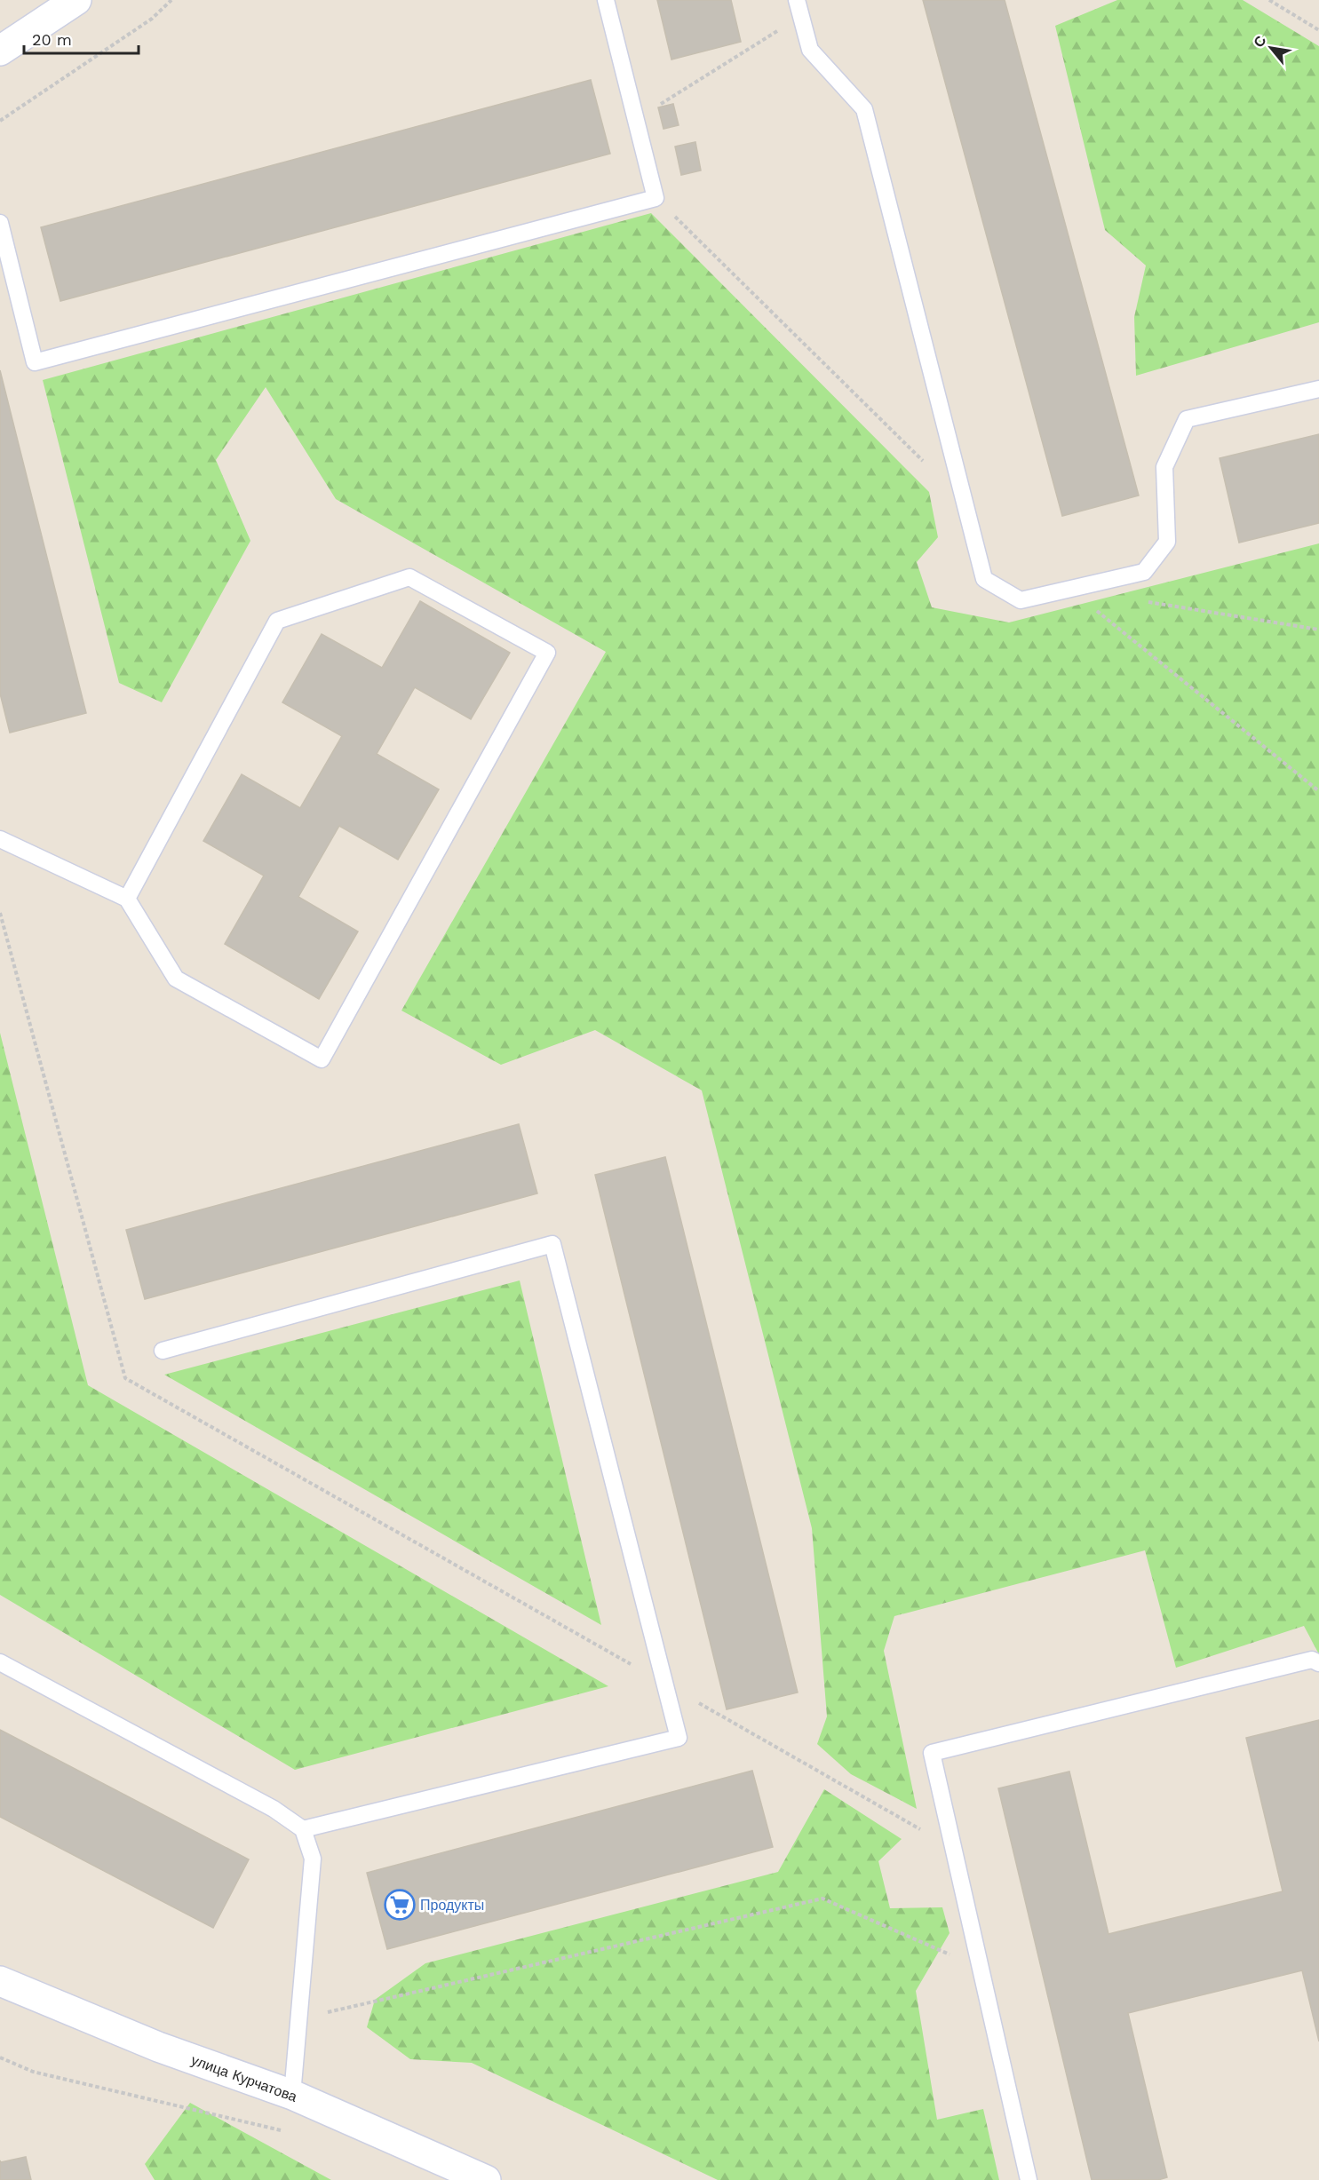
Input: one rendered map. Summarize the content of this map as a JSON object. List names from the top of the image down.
{
  "streets": {
    "street": ["улица Курчатова"]
  },
  "places": {
    "supermarket": ["Продукты"]
  },
  "scale_bar": "20 m",
  "north": "top left"
}
